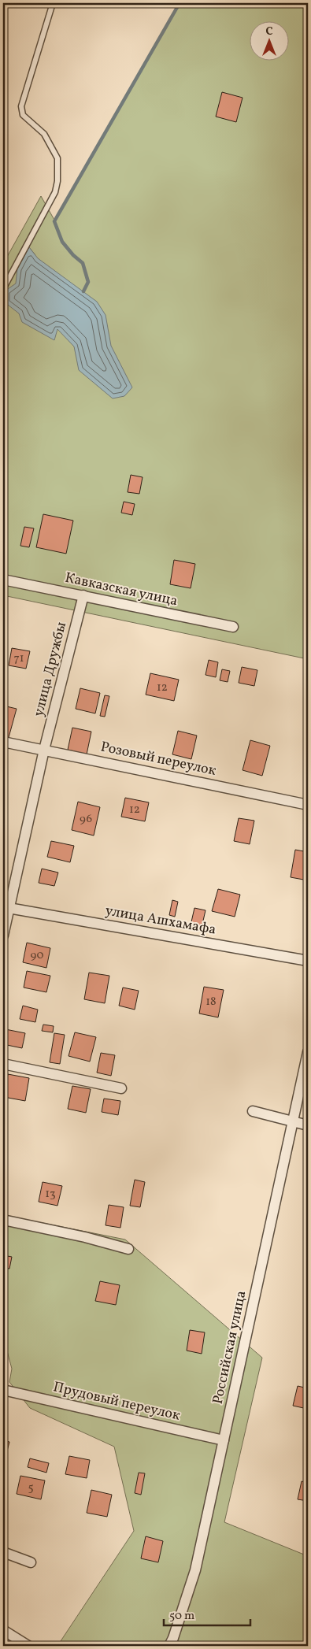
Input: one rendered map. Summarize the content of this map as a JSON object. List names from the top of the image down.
{
  "streets": {
    "street": [
      "Кавказcкая улица",
      "улица Дружбы",
      "Розовый переулок",
      "улица Ашхамафа",
      "Российская улица",
      "Прудовый переулок"
    ]
  },
  "crossings": [
    ["Кавказcкая улица", "улица Дружбы"],
    ["улица Дружбы", "Розовый переулок"],
    ["улица Дружбы", "улица Ашхамафа"],
    ["Российская улица", "Прудовый переулок"]
  ],
  "house_numbers": [
    "71",
    "12",
    "12",
    "96",
    "90",
    "18",
    "13",
    "5"
  ],
  "scale_bar": "50 m",
  "north": "top"
}
